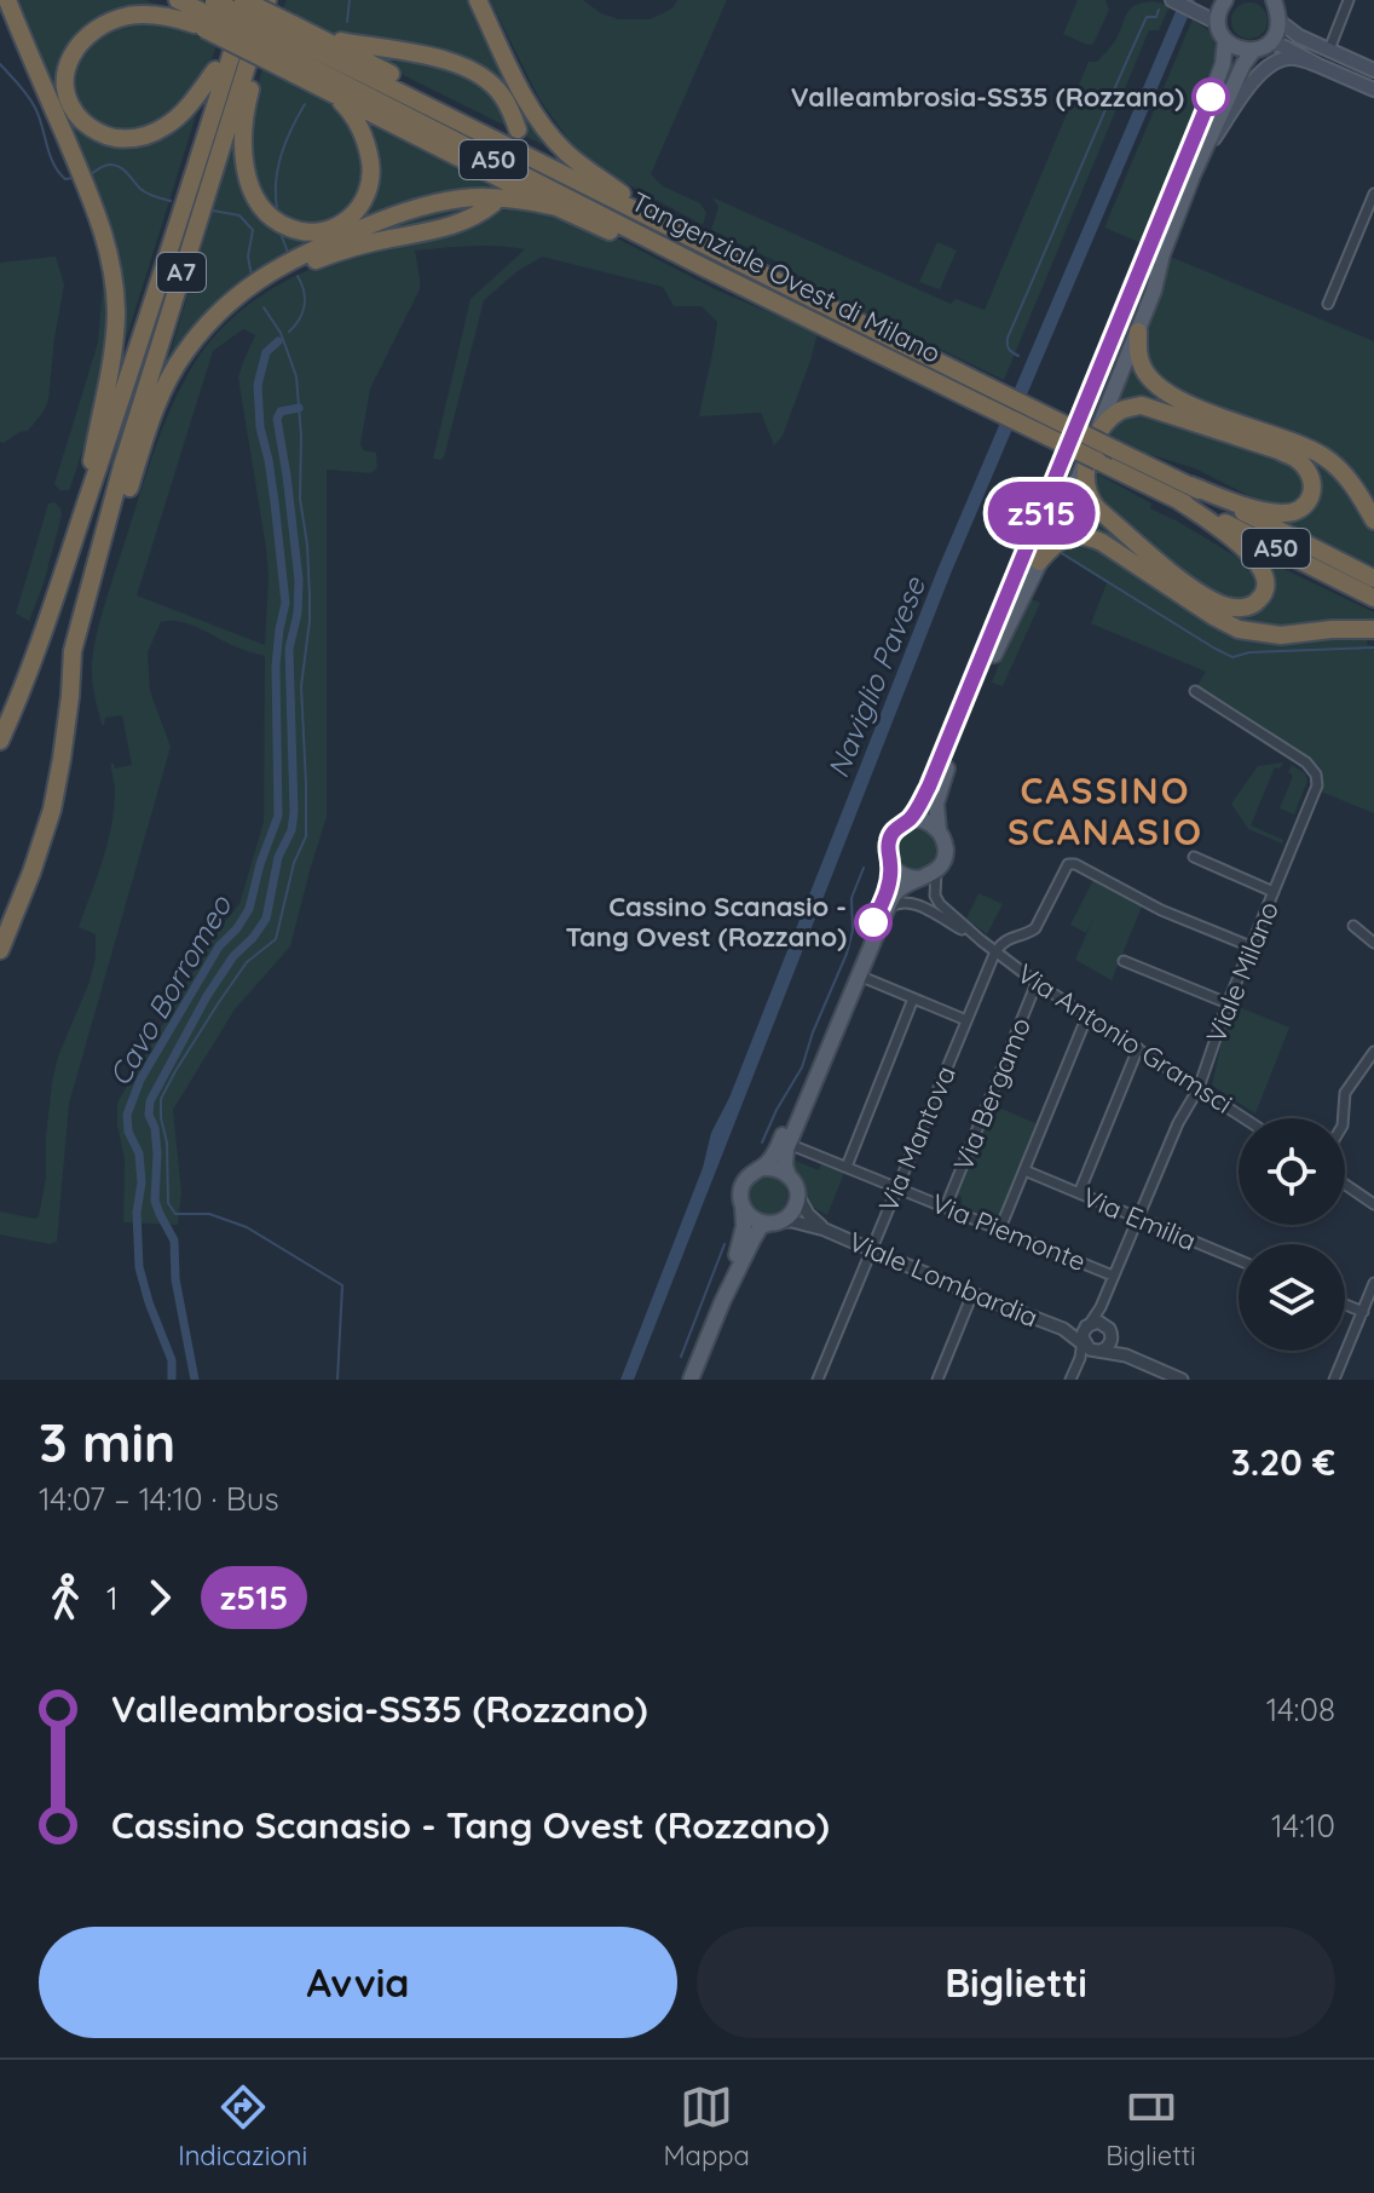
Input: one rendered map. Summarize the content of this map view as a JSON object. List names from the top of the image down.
{
  "streets": {
    "highway": ["A50", "A7", "Tangenziale Ovest di Milano"],
    "street": [
      "Viale Milano",
      "Via Antonio Gramsci",
      "Via Bergamo",
      "Via Mantova",
      "Via Emilia",
      "Via Piemonte",
      "Viale Lombardia"
    ]
  },
  "crossings": [
    ["Viale Milano", "Via Antonio Gramsci"],
    ["Viale Milano", "Via Emilia"],
    ["Viale Milano", "Via Piemonte"],
    ["Viale Milano", "Viale Lombardia"],
    ["Via Antonio Gramsci", "Via Bergamo"],
    ["Via Antonio Gramsci", "Via Mantova"],
    ["Via Bergamo", "Via Piemonte"],
    ["Via Mantova", "Via Piemonte"],
    ["Via Mantova", "Viale Lombardia"]
  ],
  "districts": ["CASSINO SCANASIO"],
  "water": ["Naviglio Pavese", "Cavo Borromeo"],
  "places": ["Valleambrosia-SS35 (Rozzano)", "Cassino Scanasio - Tang Ovest (Rozzano)"],
  "lines": ["bus line z515"],
  "page": {
    "on_map": "z515",
    "heading": ["3 min", "14:07 – 14:10 · Bus", "3.20 €"],
    "legs": ["1", "z515"],
    "list": [
      {
        "name": "Valleambrosia-SS35 (Rozzano)",
        "value": "14:08"
      },
      {
        "name": "Cassino Scanasio - Tang Ovest (Rozzano)",
        "value": "14:10"
      }
    ],
    "buttons": ["Avvia", "Biglietti"],
    "tabs": ["Indicazioni", "Mappa", "Biglietti"]
  }
}
